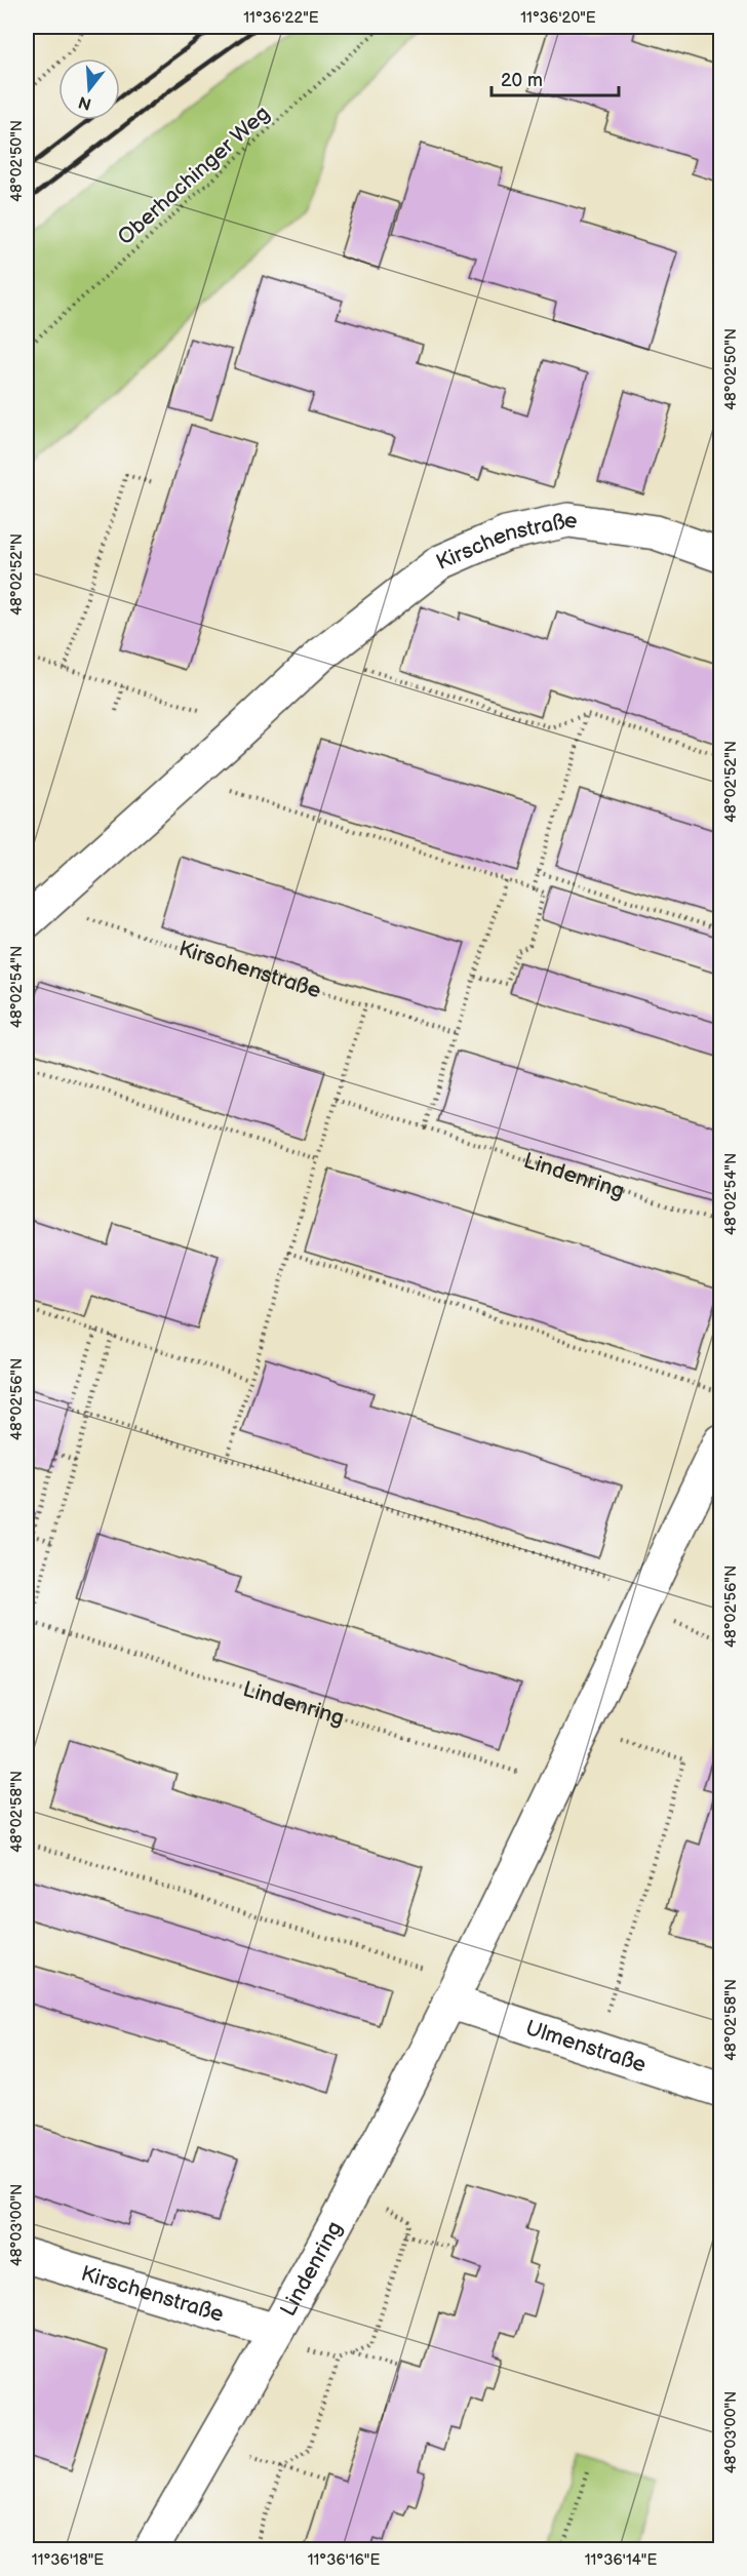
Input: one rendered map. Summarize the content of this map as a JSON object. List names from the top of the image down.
{
  "streets": {
    "street": ["Kirschenstraße", "Lindenring", "Ulmenstraße"],
    "path": ["Oberhachinger Weg"]
  },
  "crossings": [
    ["Kirschenstraße", "Lindenring"],
    ["Lindenring", "Ulmenstraße"]
  ],
  "scale_bar": "20 m",
  "north": "bottom",
  "coordinates": [
    "11°36'22\"E",
    "11°36'20\"E",
    "48°02'50\"N",
    "48°02'52\"N",
    "48°02'54\"N",
    "48°02'56\"N",
    "48°02'58\"N",
    "48°03'00\"N",
    "11°36'18\"E",
    "11°36'16\"E",
    "11°36'14\"E"
  ]
}
